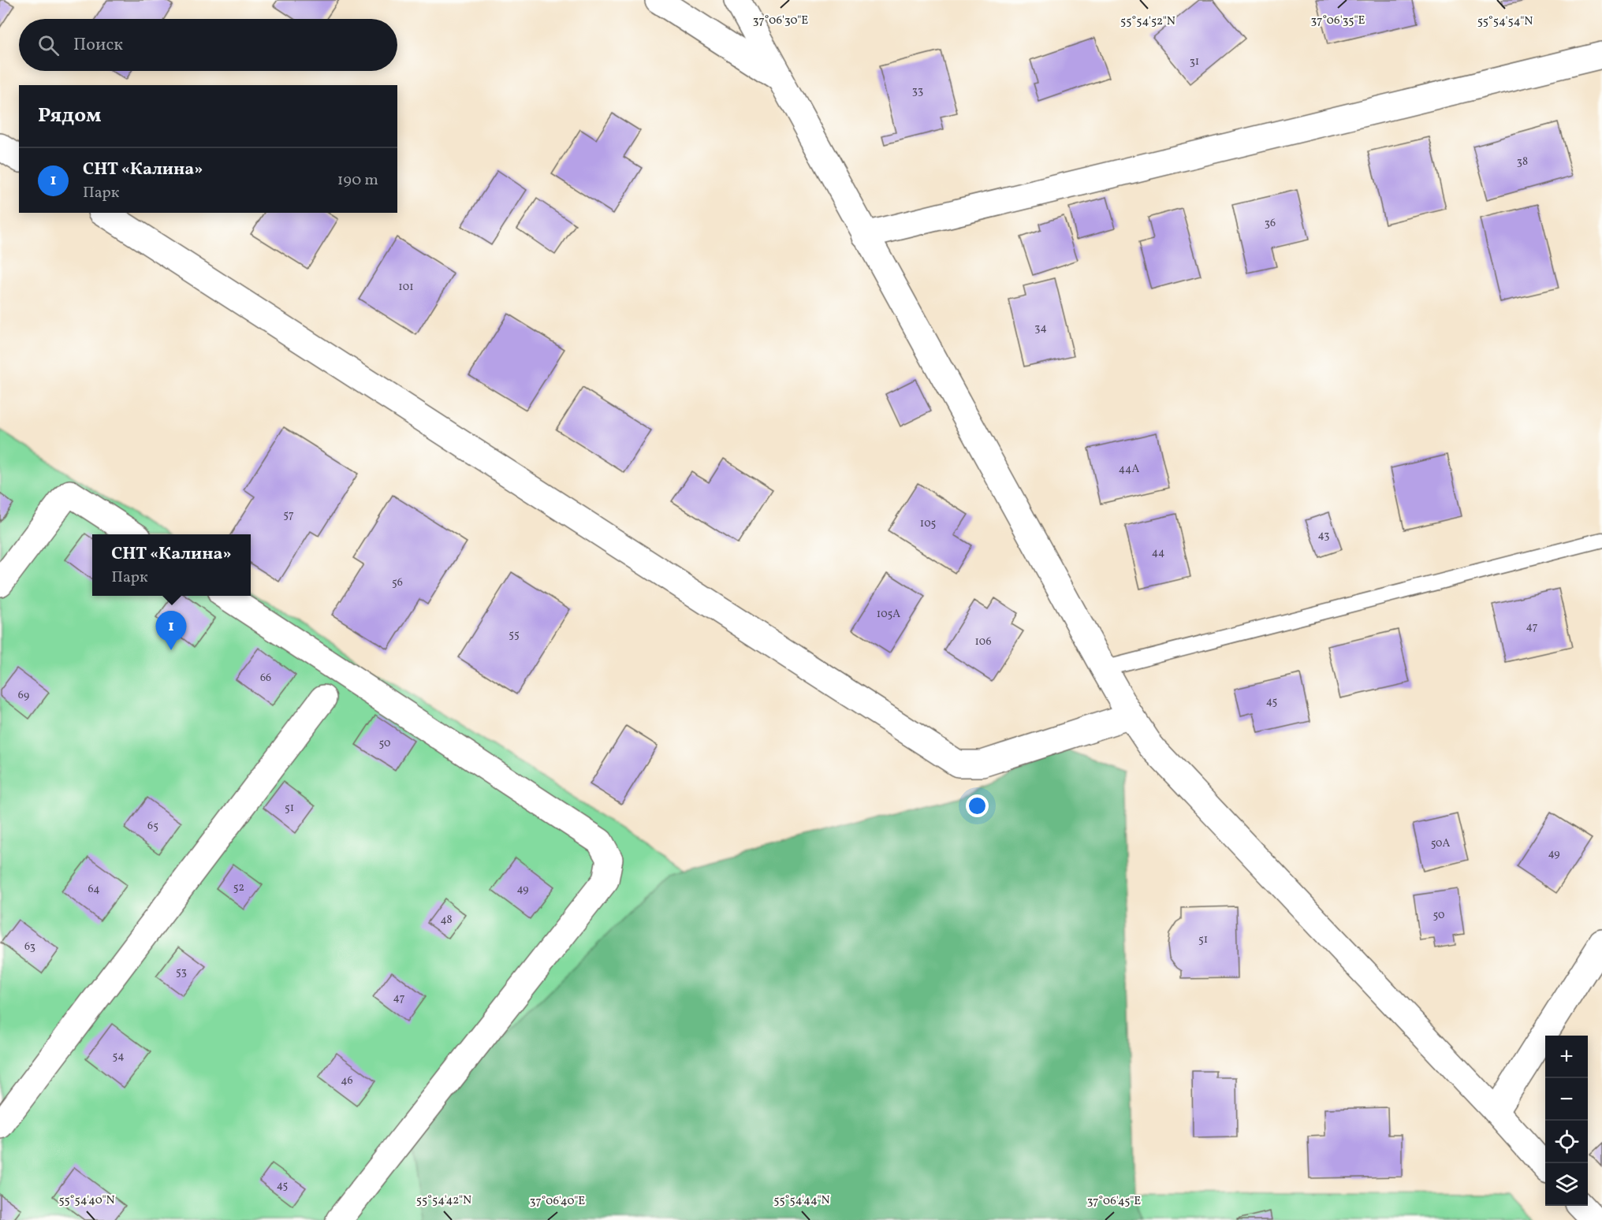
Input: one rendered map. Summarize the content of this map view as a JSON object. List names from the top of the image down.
{
  "house_numbers": [
    "31",
    "33",
    "38",
    "36",
    "101",
    "34",
    "44А",
    "57",
    "105",
    "43",
    "44",
    "56",
    "105А",
    "47",
    "55",
    "106",
    "66",
    "69",
    "45",
    "50",
    "51",
    "65",
    "50А",
    "49",
    "52",
    "64",
    "49",
    "50",
    "48",
    "51",
    "63",
    "53",
    "47",
    "54",
    "46",
    "45"
  ],
  "page": {
    "search": "Поиск",
    "heading": "Рядом",
    "list": [
      {
        "mark": "1",
        "name": "СНТ «Калина»",
        "note": "Парк",
        "value": "190 m"
      }
    ],
    "popup": ["СНТ «Калина»", "Парк"],
    "pins": "1",
    "map_buttons": ["+", "−"]
  },
  "coordinates": [
    "37°06'35\"E",
    "37°06'30\"E",
    "55°54'52\"N",
    "55°54'54\"N",
    "55°54'40\"N",
    "55°54'42\"N",
    "55°54'44\"N",
    "37°06'40\"E",
    "37°06'45\"E"
  ]
}
